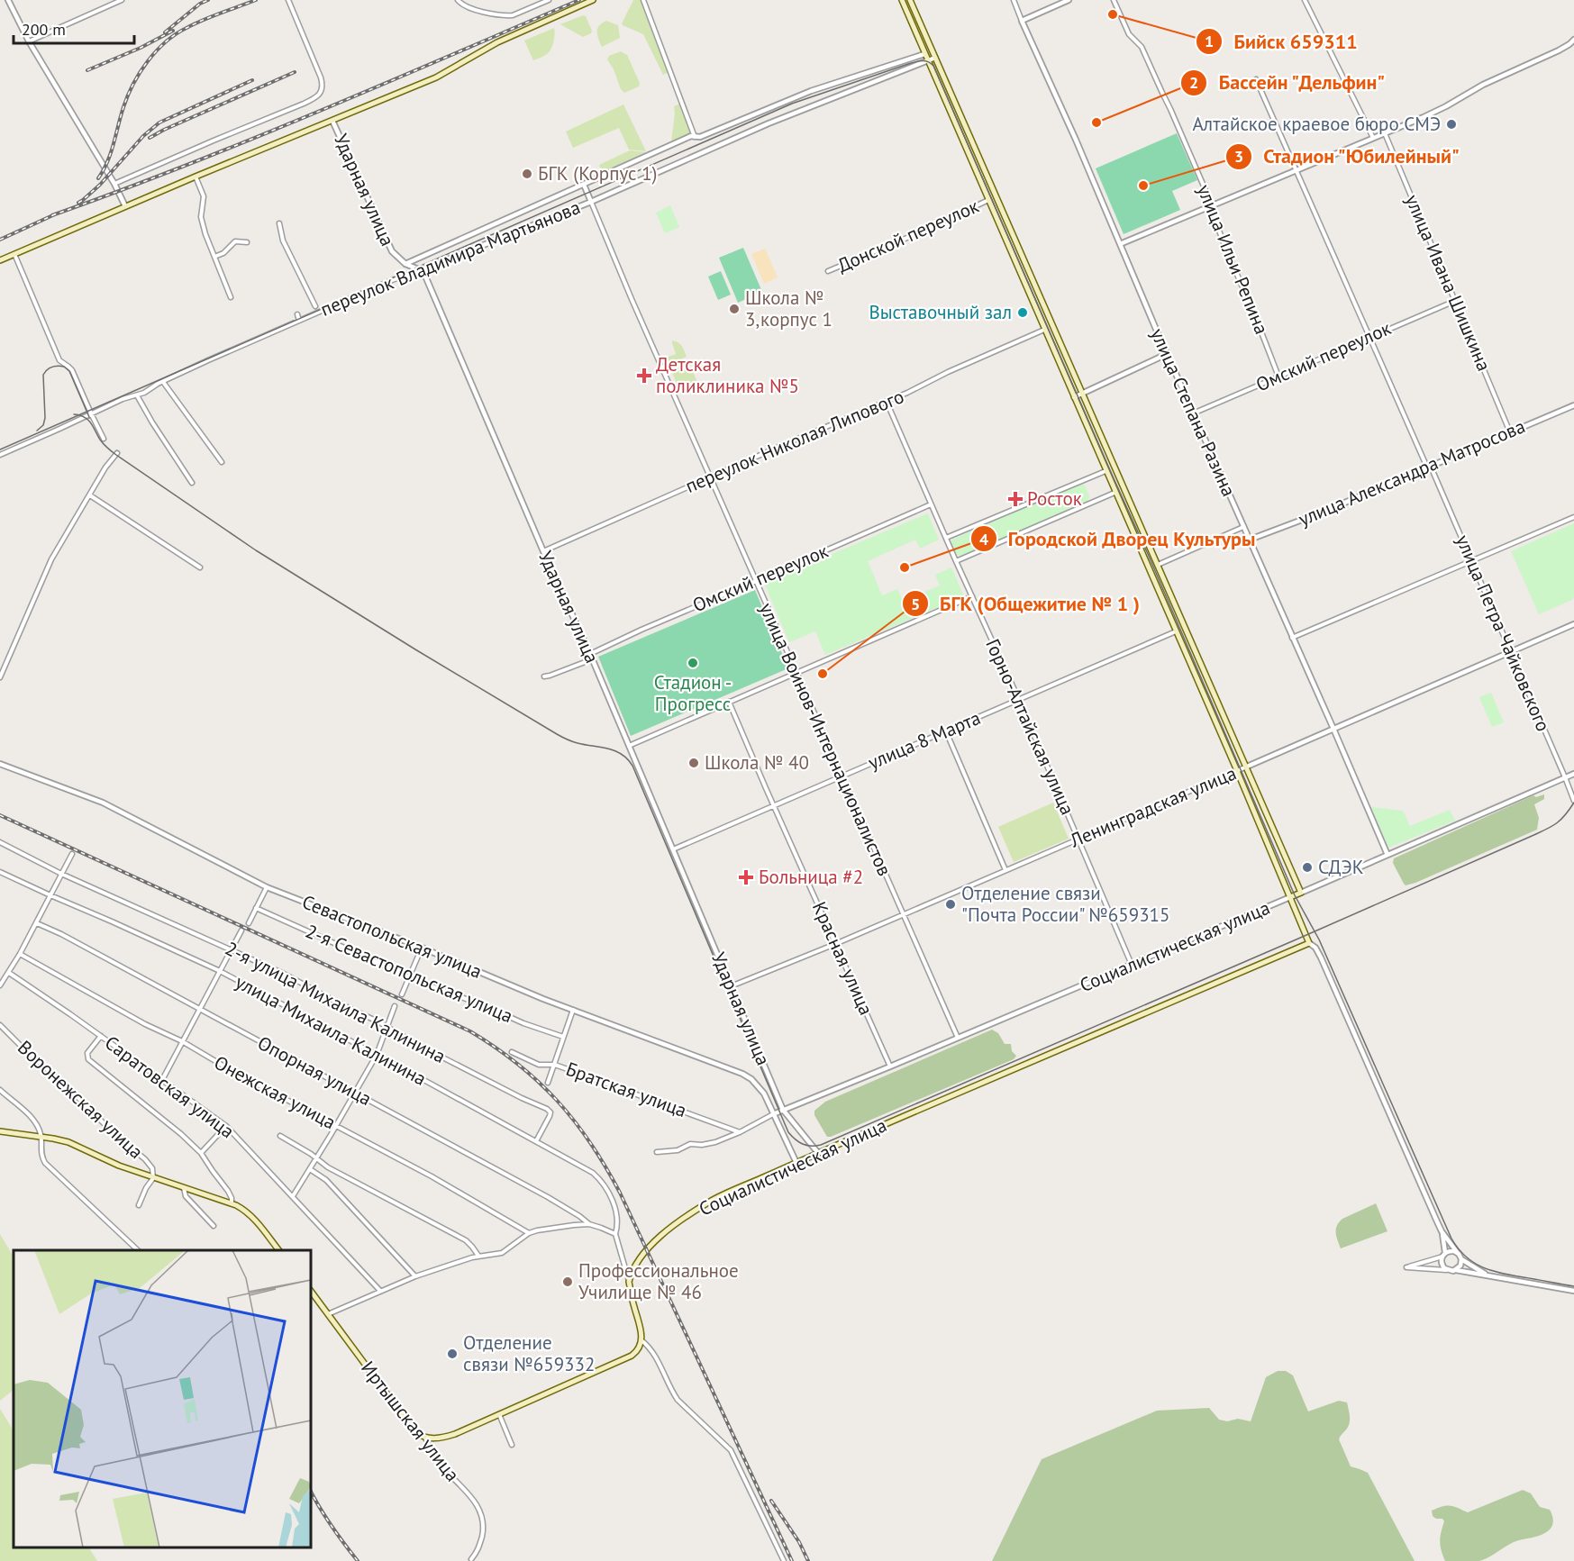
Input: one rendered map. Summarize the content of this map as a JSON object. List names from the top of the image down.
{
  "streets": {
    "main road": ["Социалистическая улица", "Иртышская улица"],
    "street": [
      "Ударная улица",
      "Донской переулок",
      "переулок Владимира Мартьянова",
      "улица Ильи Репина",
      "улица Ивана Шишкина",
      "Омский переулок",
      "улица Степана Разина",
      "переулок Николая Липового",
      "улица Александра Матросова",
      "улица Петра Чайковского",
      "Горно-Алтайская улица",
      "улица Воинов-Интернационалистов",
      "улица 8 Марта",
      "Ленинградская улица",
      "Севастопольская улица",
      "Красная улица",
      "2-я Севастопольская улица",
      "2-я улица Михаила Калинина",
      "улица Михаила Калинина",
      "Опорная улица",
      "Саратовская улица",
      "Братская улица",
      "Онежская улица",
      "Воронежская улица"
    ]
  },
  "crossings": [
    ["Ударная улица", "переулок Владимира Мартьянова"],
    ["Ударная улица", "Омский переулок"],
    ["Ударная улица", "переулок Николая Липового"],
    ["Ударная улица", "улица 8 Марта"],
    ["Ударная улица", "Ленинградская улица"],
    ["Ударная улица", "Социалистическая улица"],
    ["переулок Владимира Мартьянова", "улица Воинов-Интернационалистов"],
    ["улица Ильи Репина", "Омский переулок"],
    ["улица Ивана Шишкина", "Омский переулок"],
    ["улица Ивана Шишкина", "улица Александра Матросова"],
    ["Омский переулок", "улица Степана Разина"],
    ["Омский переулок", "улица Петра Чайковского"],
    ["Омский переулок", "Горно-Алтайская улица"],
    ["Омский переулок", "улица Воинов-Интернационалистов"],
    ["улица Степана Разина", "улица Александра Матросова"],
    ["улица Степана Разина", "Ленинградская улица"],
    ["улица Степана Разина", "Социалистическая улица"],
    ["переулок Николая Липового", "Горно-Алтайская улица"],
    ["переулок Николая Липового", "улица Воинов-Интернационалистов"],
    ["улица Александра Матросова", "улица Петра Чайковского"],
    ["улица Петра Чайковского", "Ленинградская улица"],
    ["улица Петра Чайковского", "Социалистическая улица"],
    ["Горно-Алтайская улица", "улица 8 Марта"],
    ["Горно-Алтайская улица", "Ленинградская улица"],
    ["Горно-Алтайская улица", "Социалистическая улица"],
    ["улица Воинов-Интернационалистов", "улица 8 Марта"],
    ["улица Воинов-Интернационалистов", "Ленинградская улица"],
    ["улица Воинов-Интернационалистов", "Социалистическая улица"],
    ["улица 8 Марта", "Красная улица"],
    ["Ленинградская улица", "Красная улица"],
    ["Севастопольская улица", "Социалистическая улица"],
    ["Социалистическая улица", "Красная улица"],
    ["2-я улица Михаила Калинина", "улица Михаила Калинина"]
  ],
  "places": {
    "other": [
      "Бийск 659311",
      "Бассейн \"Дельфин\"",
      "Алтайское краевое бюро СМЭ",
      "БГК (Корпус 1)",
      "Стадион \"Юбилейный\"",
      "Школа № 3,корпус 1",
      "Выставочный зал",
      "Городской Дворец Культуры",
      "Стадион - Прогресс",
      "БГК (Общежитие № 1 )",
      "Школа № 40",
      "СДЭК",
      "Отделение связи \"Почта России\" №659315",
      "Профессиональное Училище № 46",
      "Отделение связи №659332"
    ],
    "health": ["Детская поликлиника №5", "Росток", "Больница #2"]
  },
  "scale_bar": "200 m"
}
